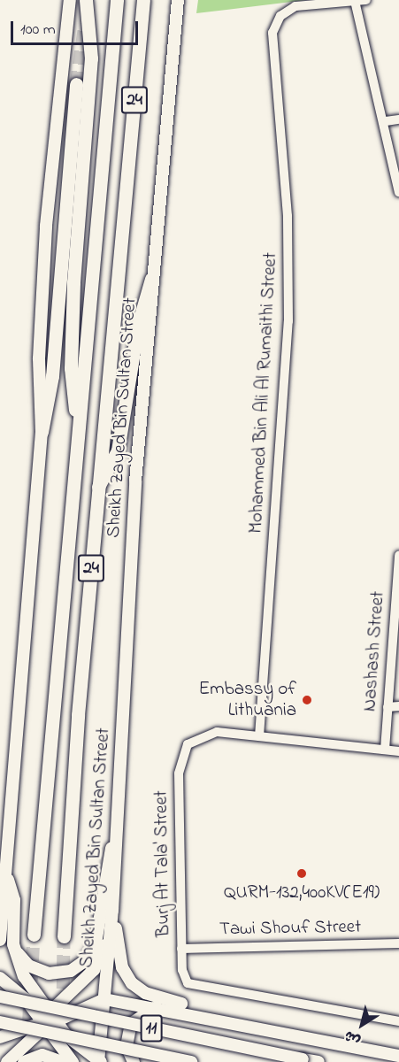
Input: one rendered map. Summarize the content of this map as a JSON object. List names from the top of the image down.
{
  "streets": {
    "highway": ["24", "Sheikh Zayed Bin Sultan Street"],
    "main road": ["11"],
    "street": [
      "Mohammed Bin Ali Al Rumaithi Street",
      "Nashash Street",
      "Burj At Tala' Street",
      "Tawi Shouf Street"
    ]
  },
  "crossings": [
    ["Mohammed Bin Ali Al Rumaithi Street", "Burj At Tala' Street"],
    ["Nashash Street", "Burj At Tala' Street"],
    ["Burj At Tala' Street", "Tawi Shouf Street"]
  ],
  "places": ["Embassy of Lithuania", "QURM-132,400KV(E19)"],
  "scale_bar": "100 m",
  "north": "bottom left"
}
